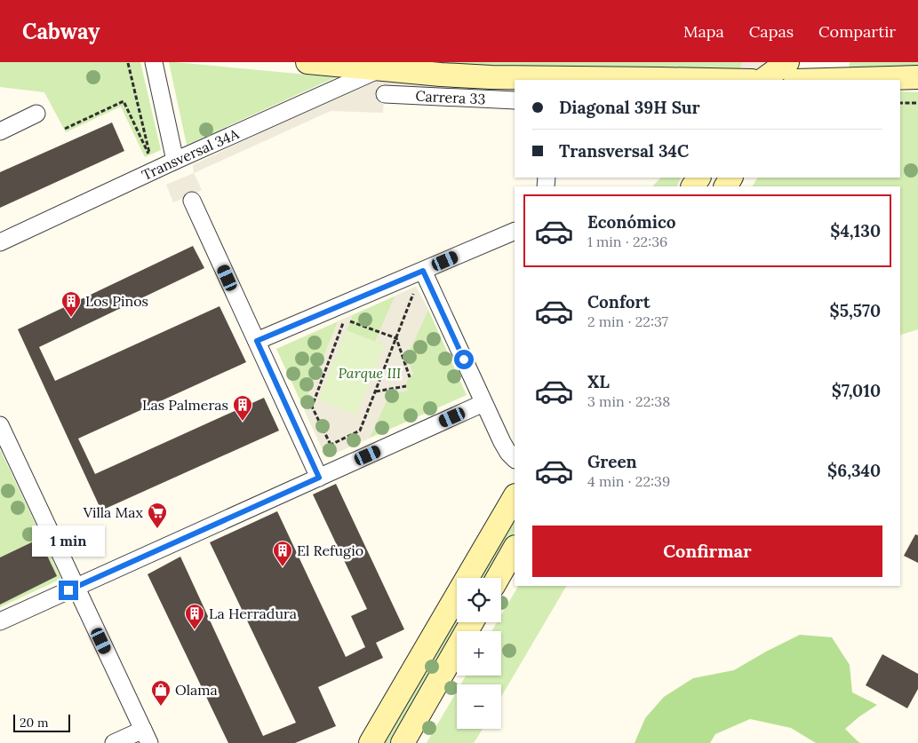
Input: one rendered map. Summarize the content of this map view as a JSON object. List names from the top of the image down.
{
  "streets": {
    "street": ["Carrera 33", "Transversal 34A"]
  },
  "parks": ["Parque III"],
  "places": {
    "building": [
      "Los Pinos",
      "Las Palmeras",
      "El Refugio",
      "La Herradura"
    ],
    "supermarket": ["Villa Max"],
    "shop": ["Olama"]
  },
  "scale_bar": "20 m",
  "page": {
    "header": "Cabway",
    "nav": ["Mapa", "Capas", "Compartir"],
    "banner": ["Diagonal 39H Sur", "Transversal 34C"],
    "list": [
      {
        "name": "Económico",
        "note": "1 min · 22:36",
        "value": "$4,130"
      },
      {
        "name": "Confort",
        "note": "2 min · 22:37",
        "value": "$5,570"
      },
      {
        "name": "XL",
        "note": "3 min · 22:38",
        "value": "$7,010"
      },
      {
        "name": "Green",
        "note": "4 min · 22:39",
        "value": "$6,340"
      }
    ],
    "buttons": "Confirmar",
    "bubble": "1 min",
    "map_buttons": ["+", "−"],
    "scale": "20 m"
  }
}
